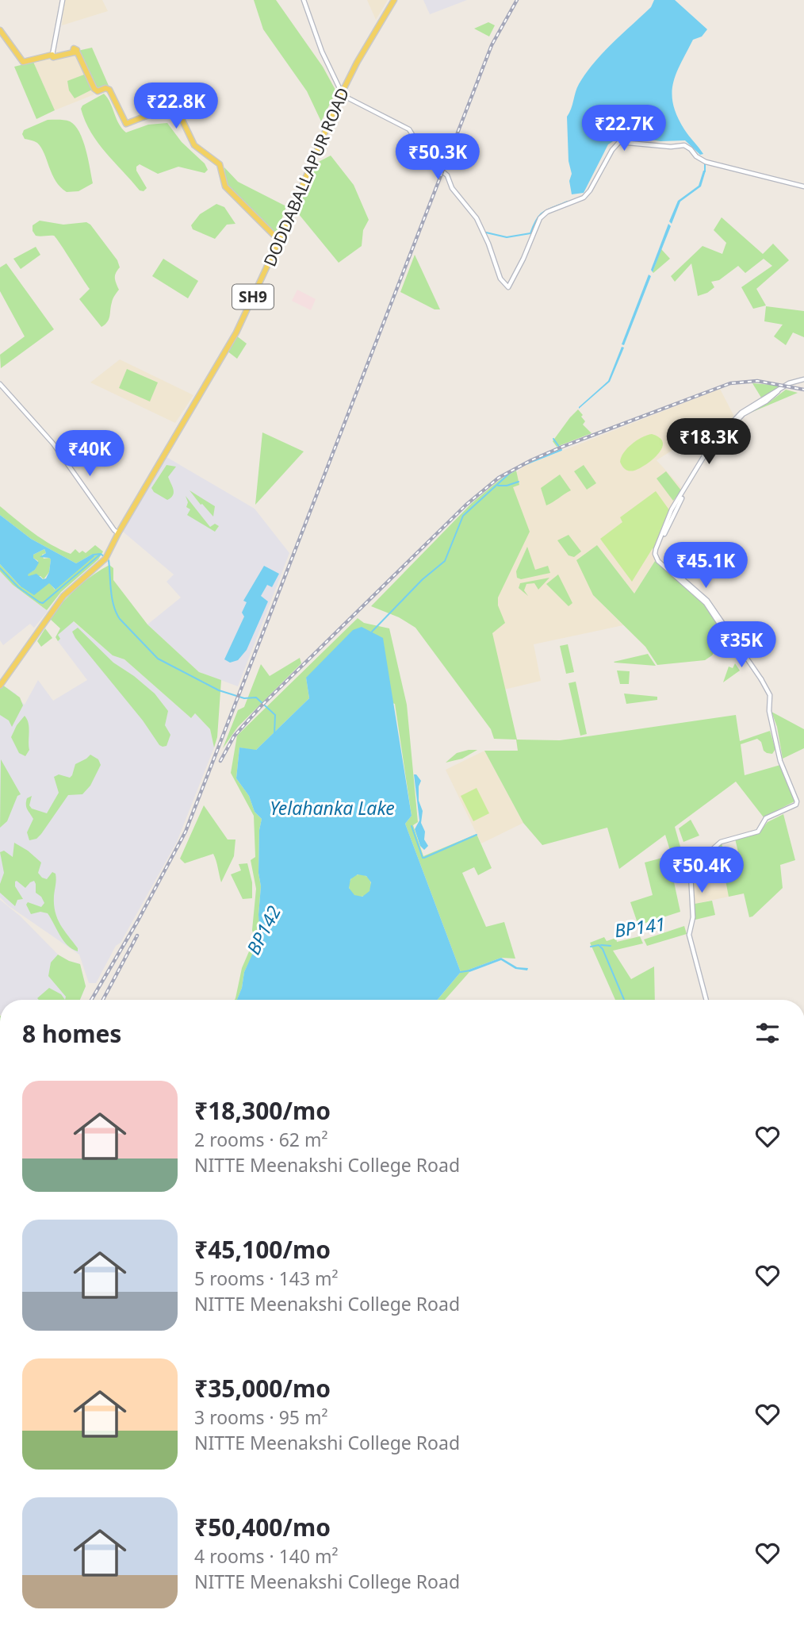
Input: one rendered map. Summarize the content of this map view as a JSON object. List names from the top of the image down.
{
  "streets": {
    "main road": ["DODDABALLAPUR ROAD", "SH9"]
  },
  "water": ["Yelahanka Lake", "BP141", "BP142"],
  "page": {
    "price": [
      "₹22.8K",
      "₹22.7K",
      "₹50.3K",
      "₹18.3K",
      "₹40K",
      "₹45.1K",
      "₹35K",
      "₹50.4K"
    ],
    "heading": "8 homes",
    "list": [
      {
        "name": "₹18,300/mo",
        "note": "2 rooms · 62 m² · NITTE Meenakshi College Road"
      },
      {
        "name": "₹45,100/mo",
        "note": "5 rooms · 143 m² · NITTE Meenakshi College Road"
      },
      {
        "name": "₹35,000/mo",
        "note": "3 rooms · 95 m² · NITTE Meenakshi College Road"
      },
      {
        "name": "₹50,400/mo",
        "note": "4 rooms · 140 m² · NITTE Meenakshi College Road"
      }
    ]
  }
}
